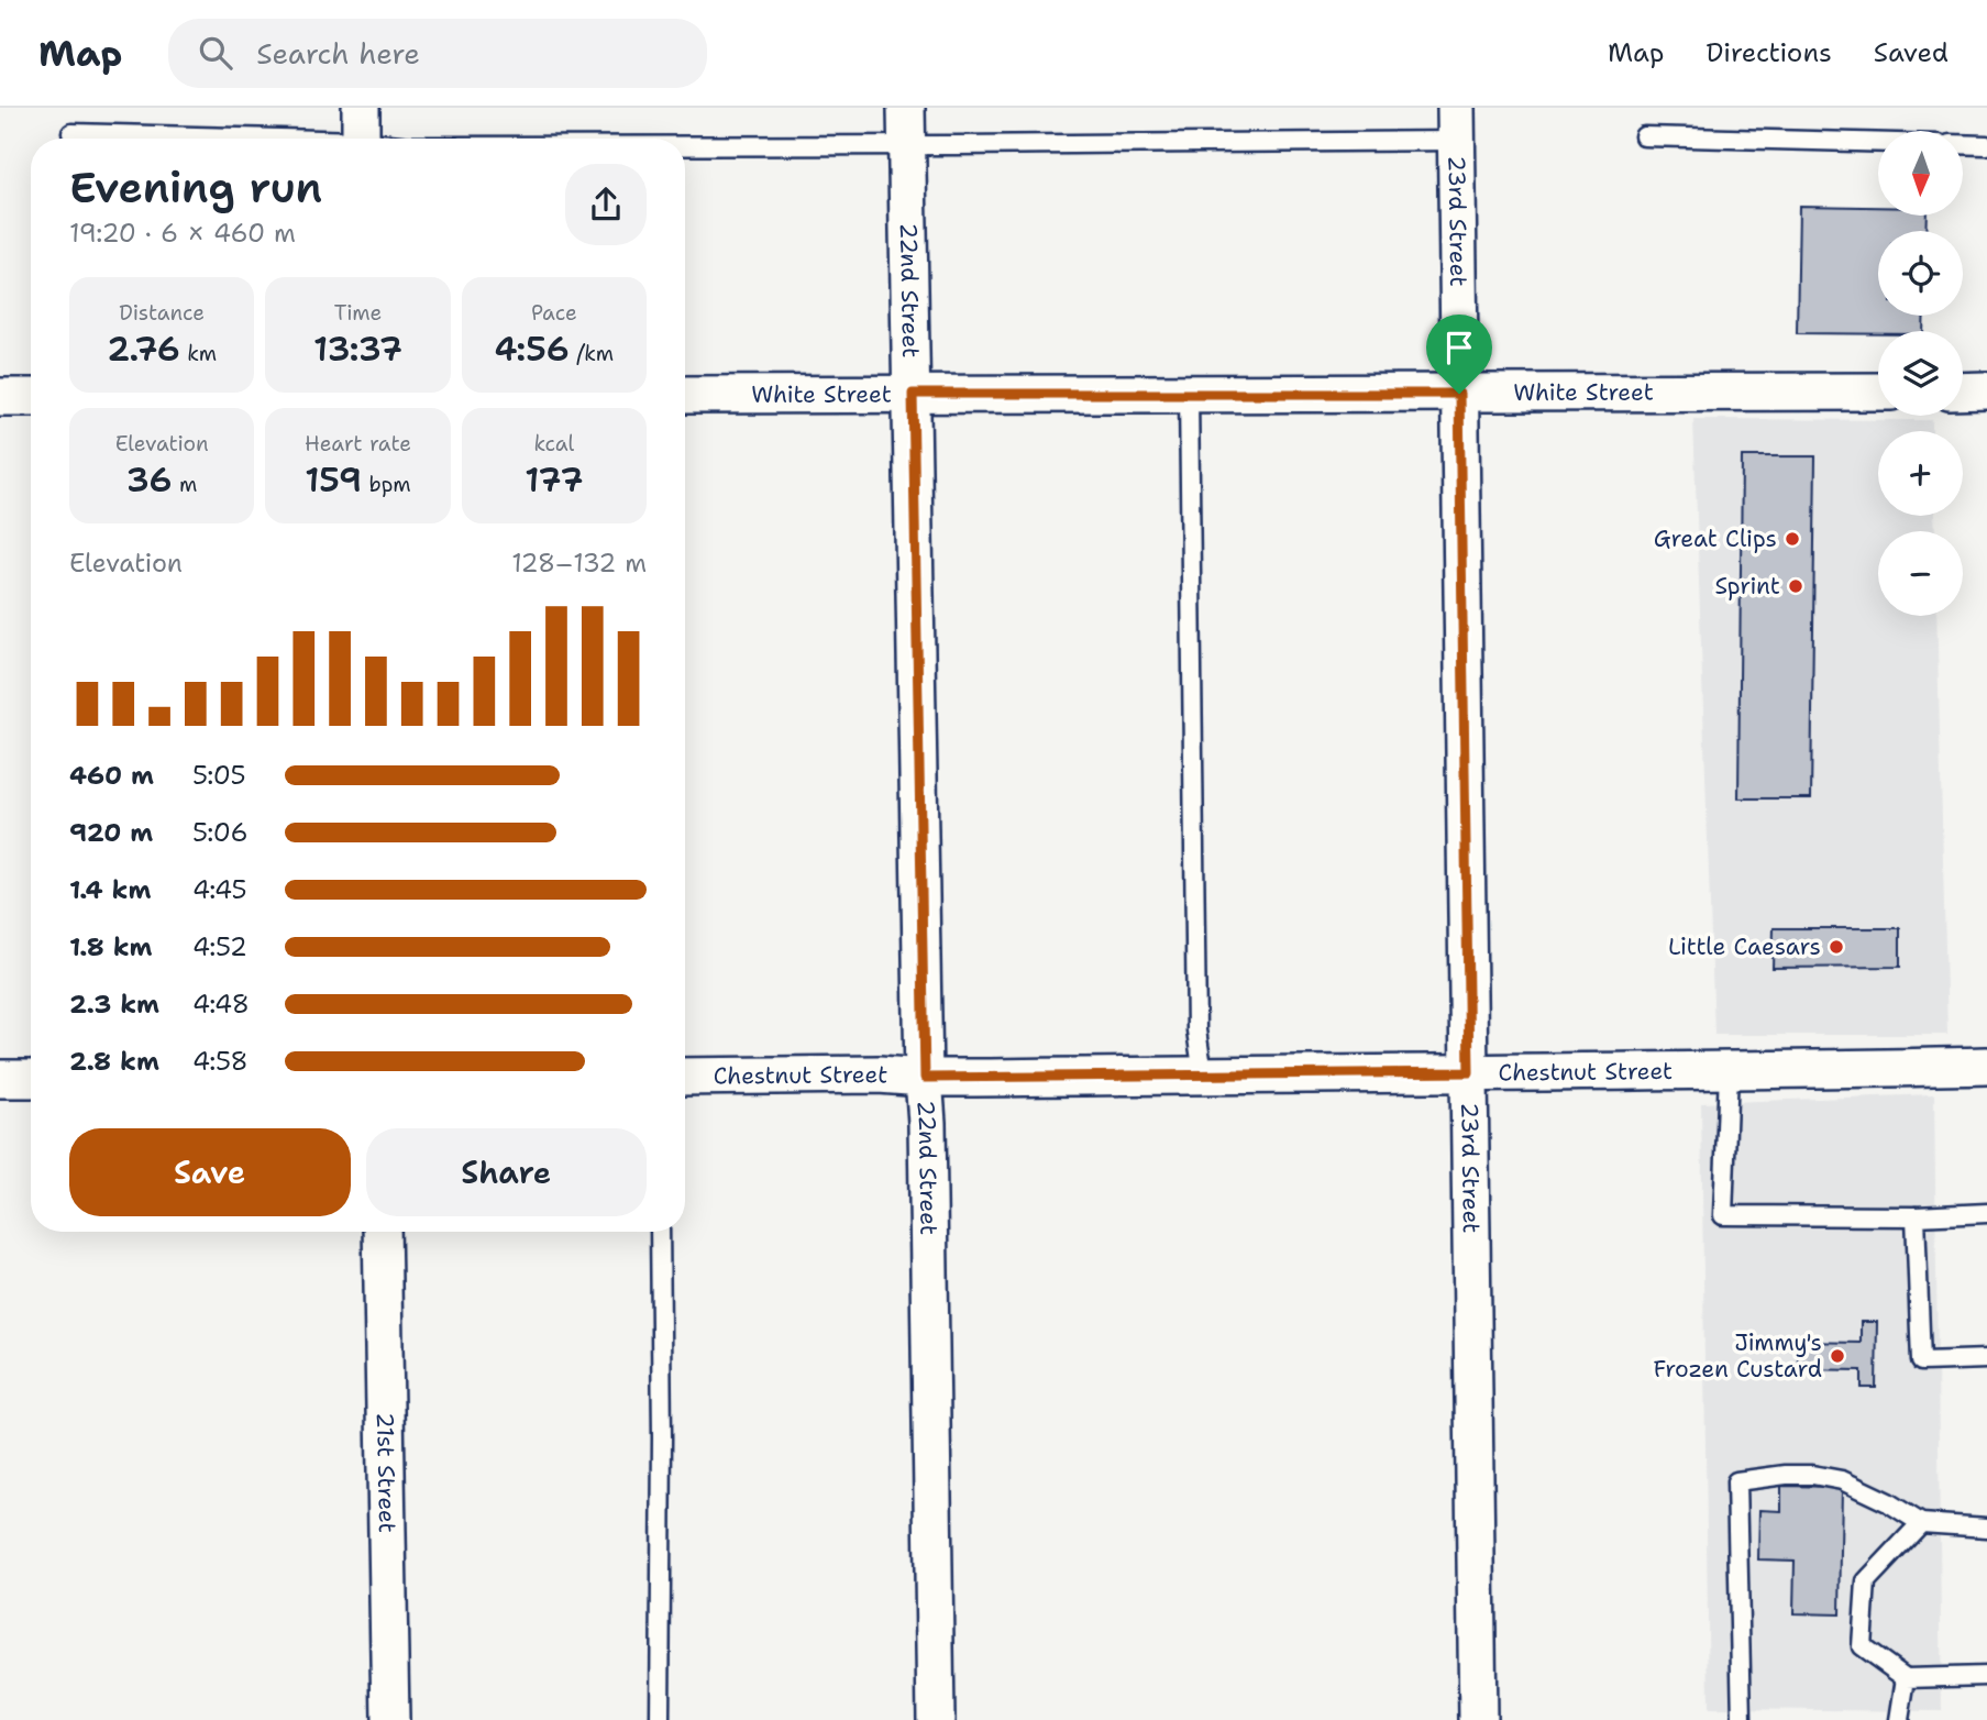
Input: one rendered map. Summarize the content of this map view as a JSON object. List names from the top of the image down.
{
  "streets": {
    "street": [
      "23rd Street",
      "22nd Street",
      "White Street",
      "Chestnut Street",
      "21st Street"
    ]
  },
  "crossings": [
    ["23rd Street", "White Street"],
    ["23rd Street", "Chestnut Street"],
    ["22nd Street", "White Street"],
    ["22nd Street", "Chestnut Street"]
  ],
  "places": [
    "Great Clips",
    "Sprint",
    "Little Caesars",
    "Jimmy's Frozen Custard"
  ],
  "north": "bottom",
  "page": {
    "header": "Map",
    "search": "Search here",
    "nav": ["Map", "Directions", "Saved"],
    "map_buttons": ["+", "−"],
    "heading": ["Evening run", "19:20 · 6 × 460 m"],
    "stats": [
      ["Distance", "2.76 km"],
      ["Time", "13:37"],
      ["Pace", "4:56 /km"],
      ["Elevation", "36 m"],
      ["Heart rate", "159 bpm"],
      ["kcal", "177"]
    ],
    "chart": ["Elevation", "128–132 m"],
    "list": [
      {
        "name": "460 m",
        "note": "5:05"
      },
      {
        "name": "920 m",
        "note": "5:06"
      },
      {
        "name": "1.4 km",
        "note": "4:45"
      },
      {
        "name": "1.8 km",
        "note": "4:52"
      },
      {
        "name": "2.3 km",
        "note": "4:48"
      },
      {
        "name": "2.8 km",
        "note": "4:58"
      }
    ],
    "buttons": ["Save", "Share"]
  }
}
